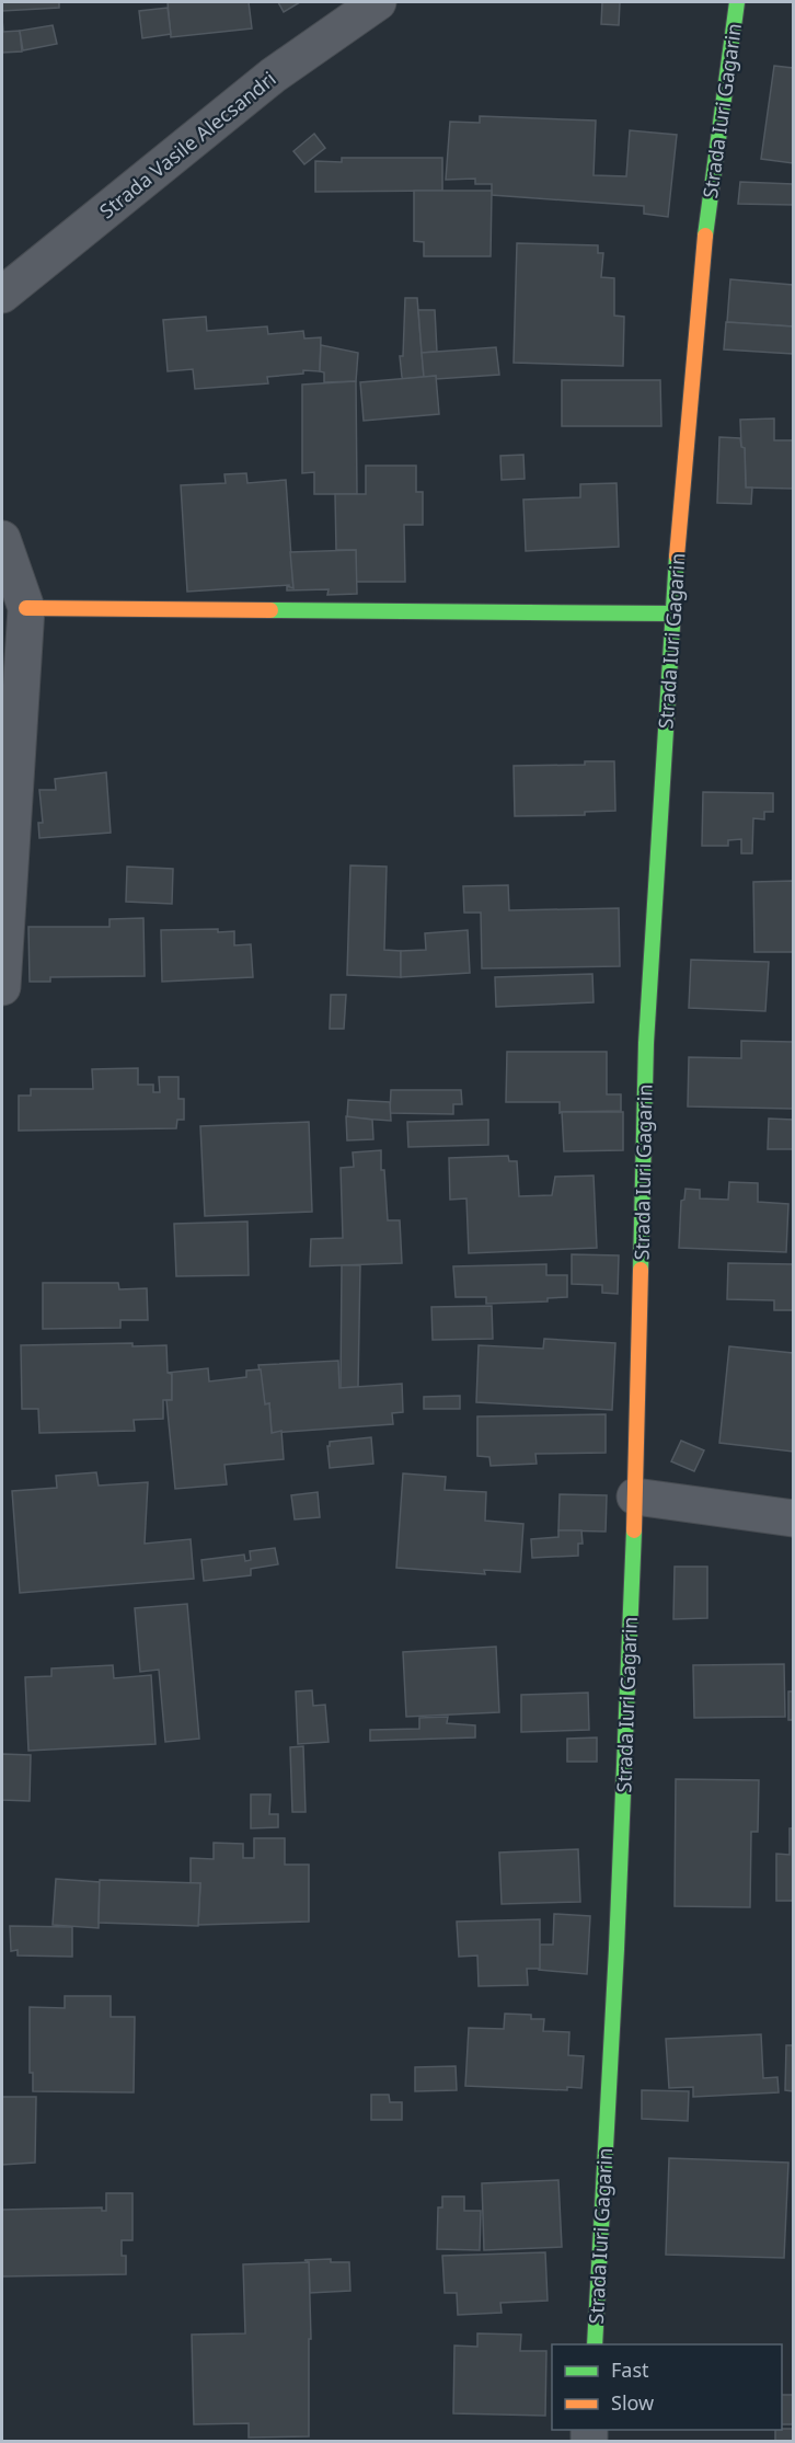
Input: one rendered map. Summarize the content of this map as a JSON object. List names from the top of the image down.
{
  "streets": {
    "street": ["Strada Iuri Gagarin", "Strada Vasile Alecsandri"]
  },
  "legend": ["Fast", "Slow"]
}
